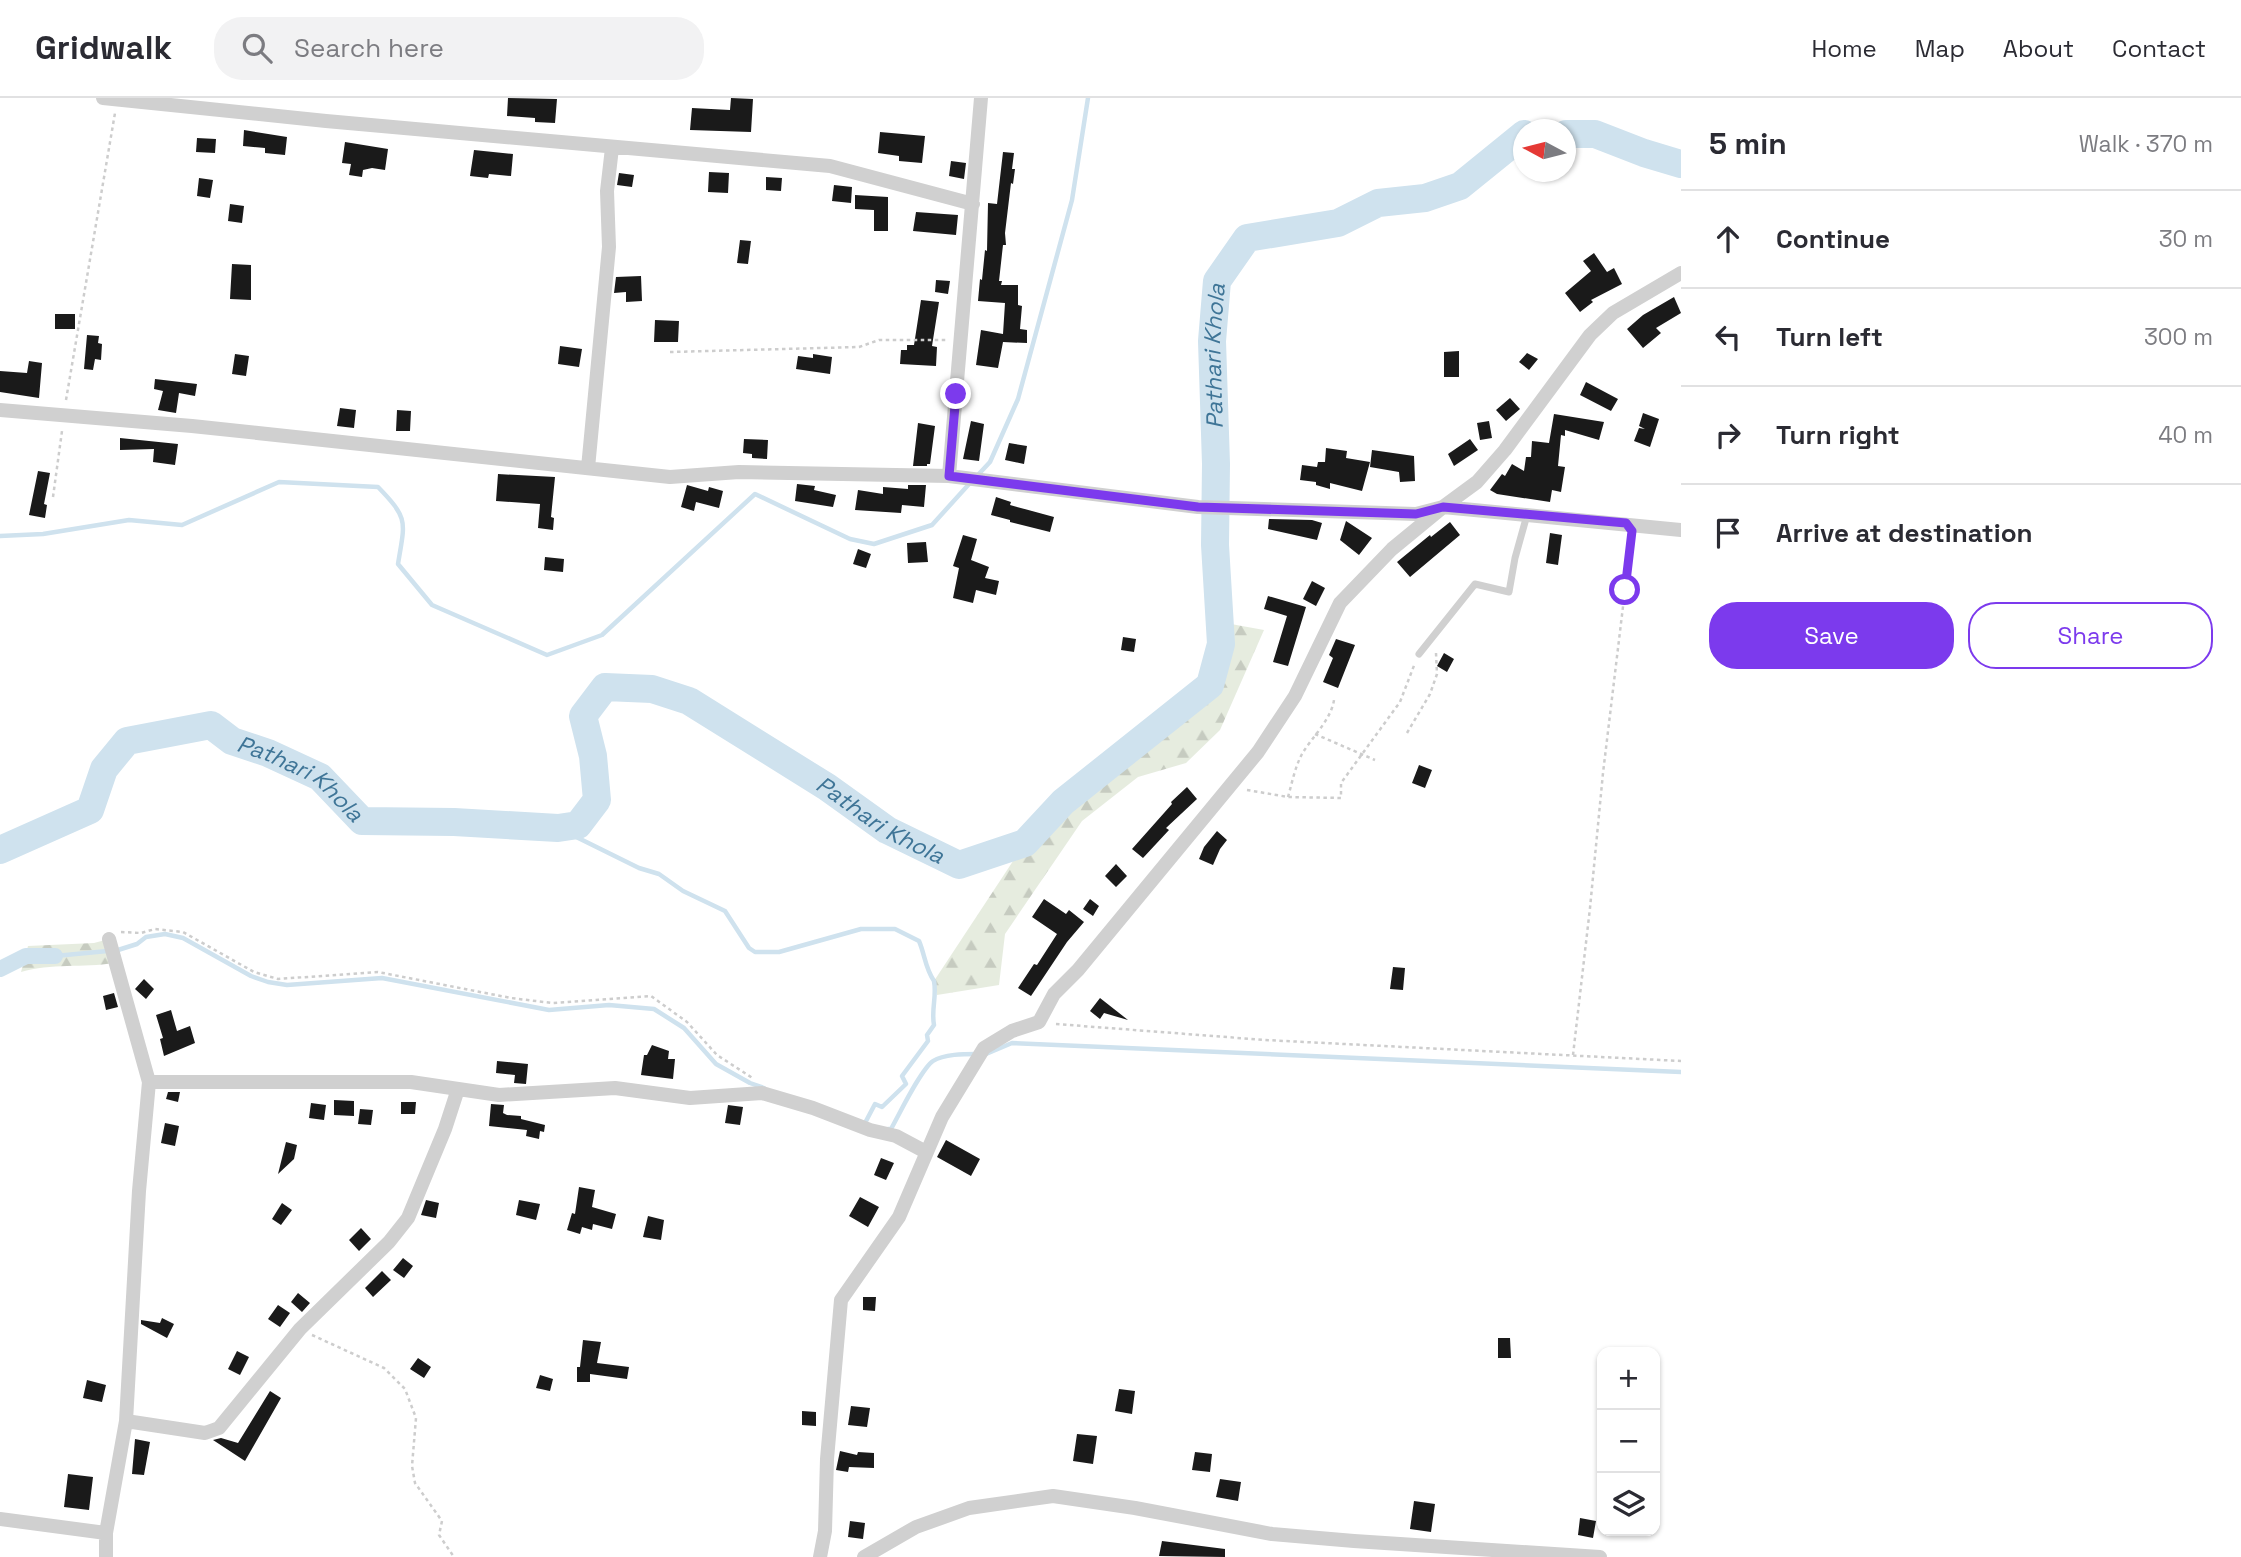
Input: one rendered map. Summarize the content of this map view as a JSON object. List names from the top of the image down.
{
  "water": ["Pathari Khola"],
  "north": "left",
  "page": {
    "header": "Gridwalk",
    "search": "Search here",
    "nav": [
      "Home",
      "Map",
      "About",
      "Contact"
    ],
    "heading": ["5 min", "Walk · 370 m"],
    "list": [
      ["Continue", "30 m"],
      ["Turn left", "300 m"],
      ["Turn right", "40 m"],
      "Arrive at destination"
    ],
    "buttons": ["Save", "Share"],
    "map_buttons": ["+", "−"]
  }
}
